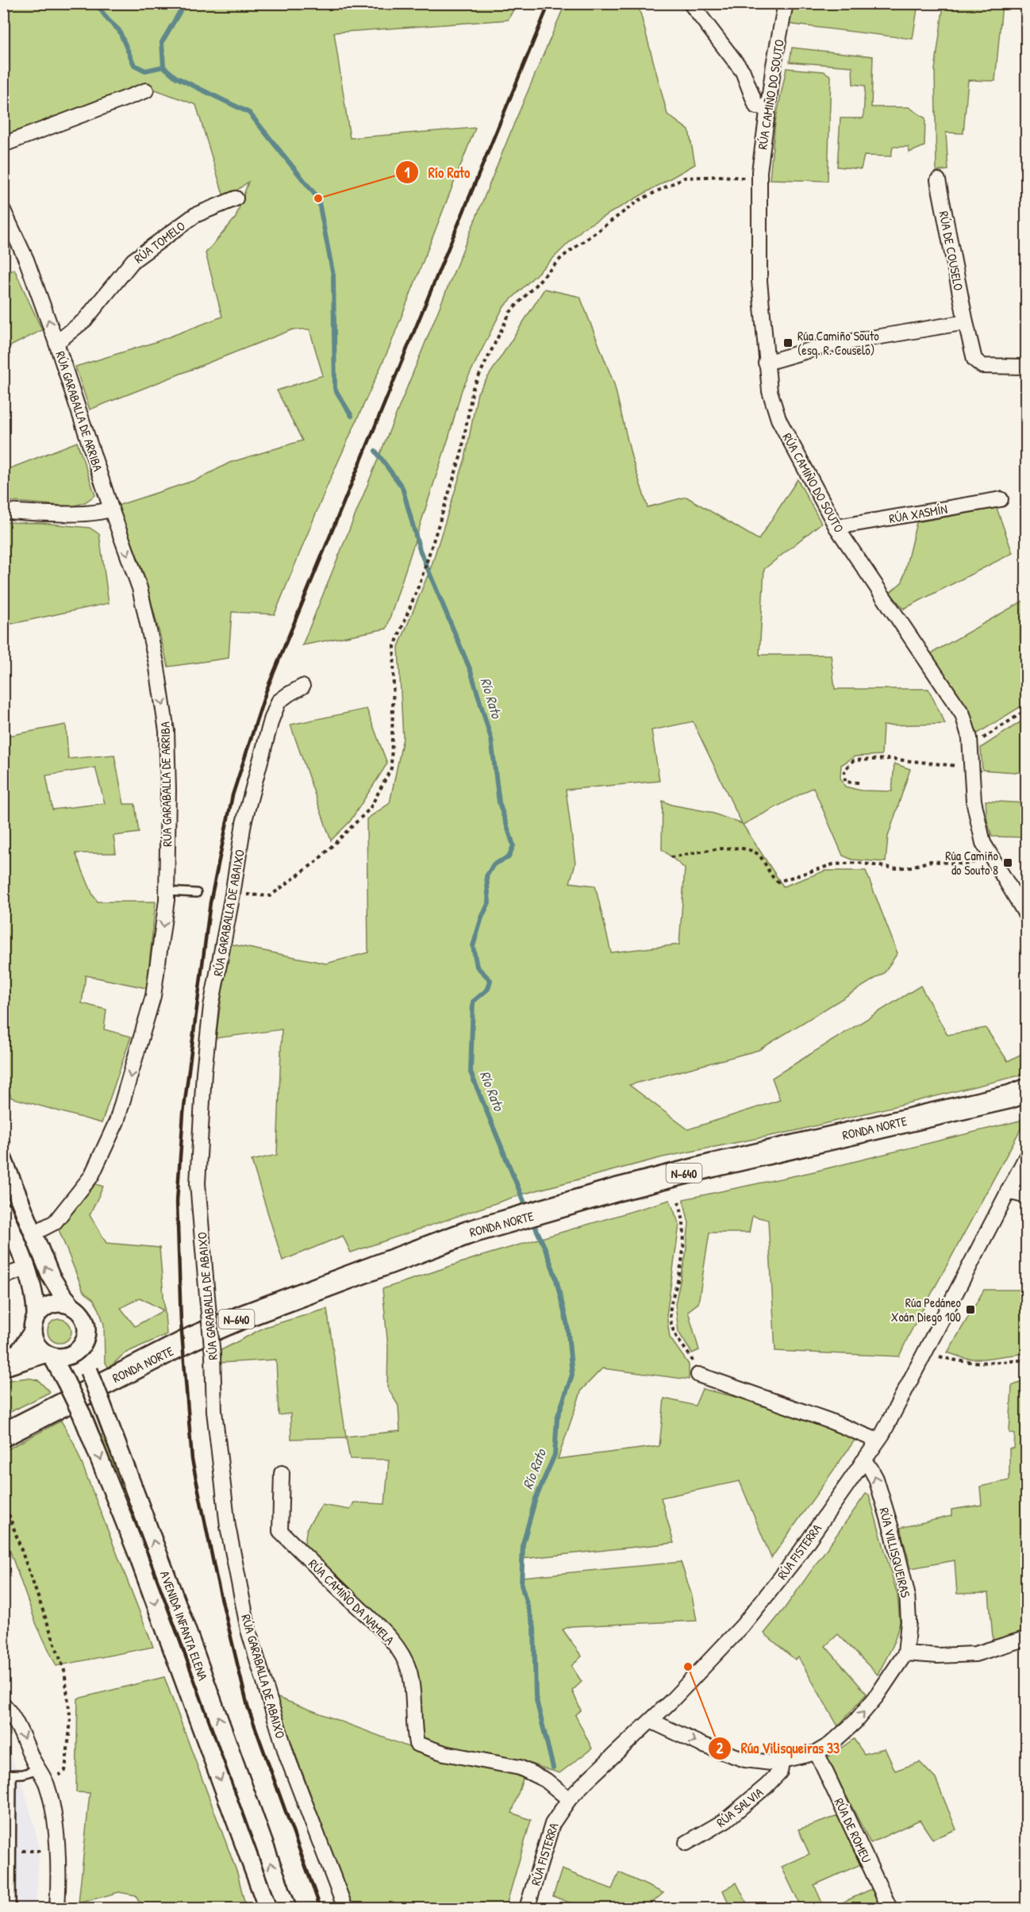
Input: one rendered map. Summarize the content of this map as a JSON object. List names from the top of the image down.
{
  "streets": {
    "highway": ["RONDA NORTE", "N-640"],
    "street": [
      "RÚA CAMIÑO DO SOUTO",
      "RÚA TOMELO",
      "RÚA DE COUSELO",
      "RÚA GARABALLA DE ARRIBA",
      "RÚA XASMÍN",
      "RÚA GARABALLA DE ABAIXO",
      "RÚA FISTERRA",
      "RÚA VILLISQUEIRAS",
      "RÚA CAMIÑO DA NAMELA",
      "AVENIDA INFANTA ELENA",
      "RÚA SALVIA",
      "RÚA DE ROMEU"
    ]
  },
  "crossings": [
    ["RÚA CAMIÑO DO SOUTO", "RÚA XASMÍN"],
    ["RÚA TOMELO", "RÚA GARABALLA DE ARRIBA"],
    ["RÚA FISTERRA", "RÚA VILLISQUEIRAS"],
    ["RÚA FISTERRA", "RÚA CAMIÑO DA NAMELA"],
    ["RÚA VILLISQUEIRAS", "RÚA SALVIA"],
    ["RÚA VILLISQUEIRAS", "RÚA DE ROMEU"]
  ],
  "water": ["Río Rato"],
  "places": {
    "other": ["Río Rato", "Rúa Vilisqueiras 33"],
    "transit": ["Rúa Camiño Souto (esq. R. Couselo)", "Rúa Camiño do Souto 8", "Rúa Pedáneo Xoán Diego 100"]
  }
}
